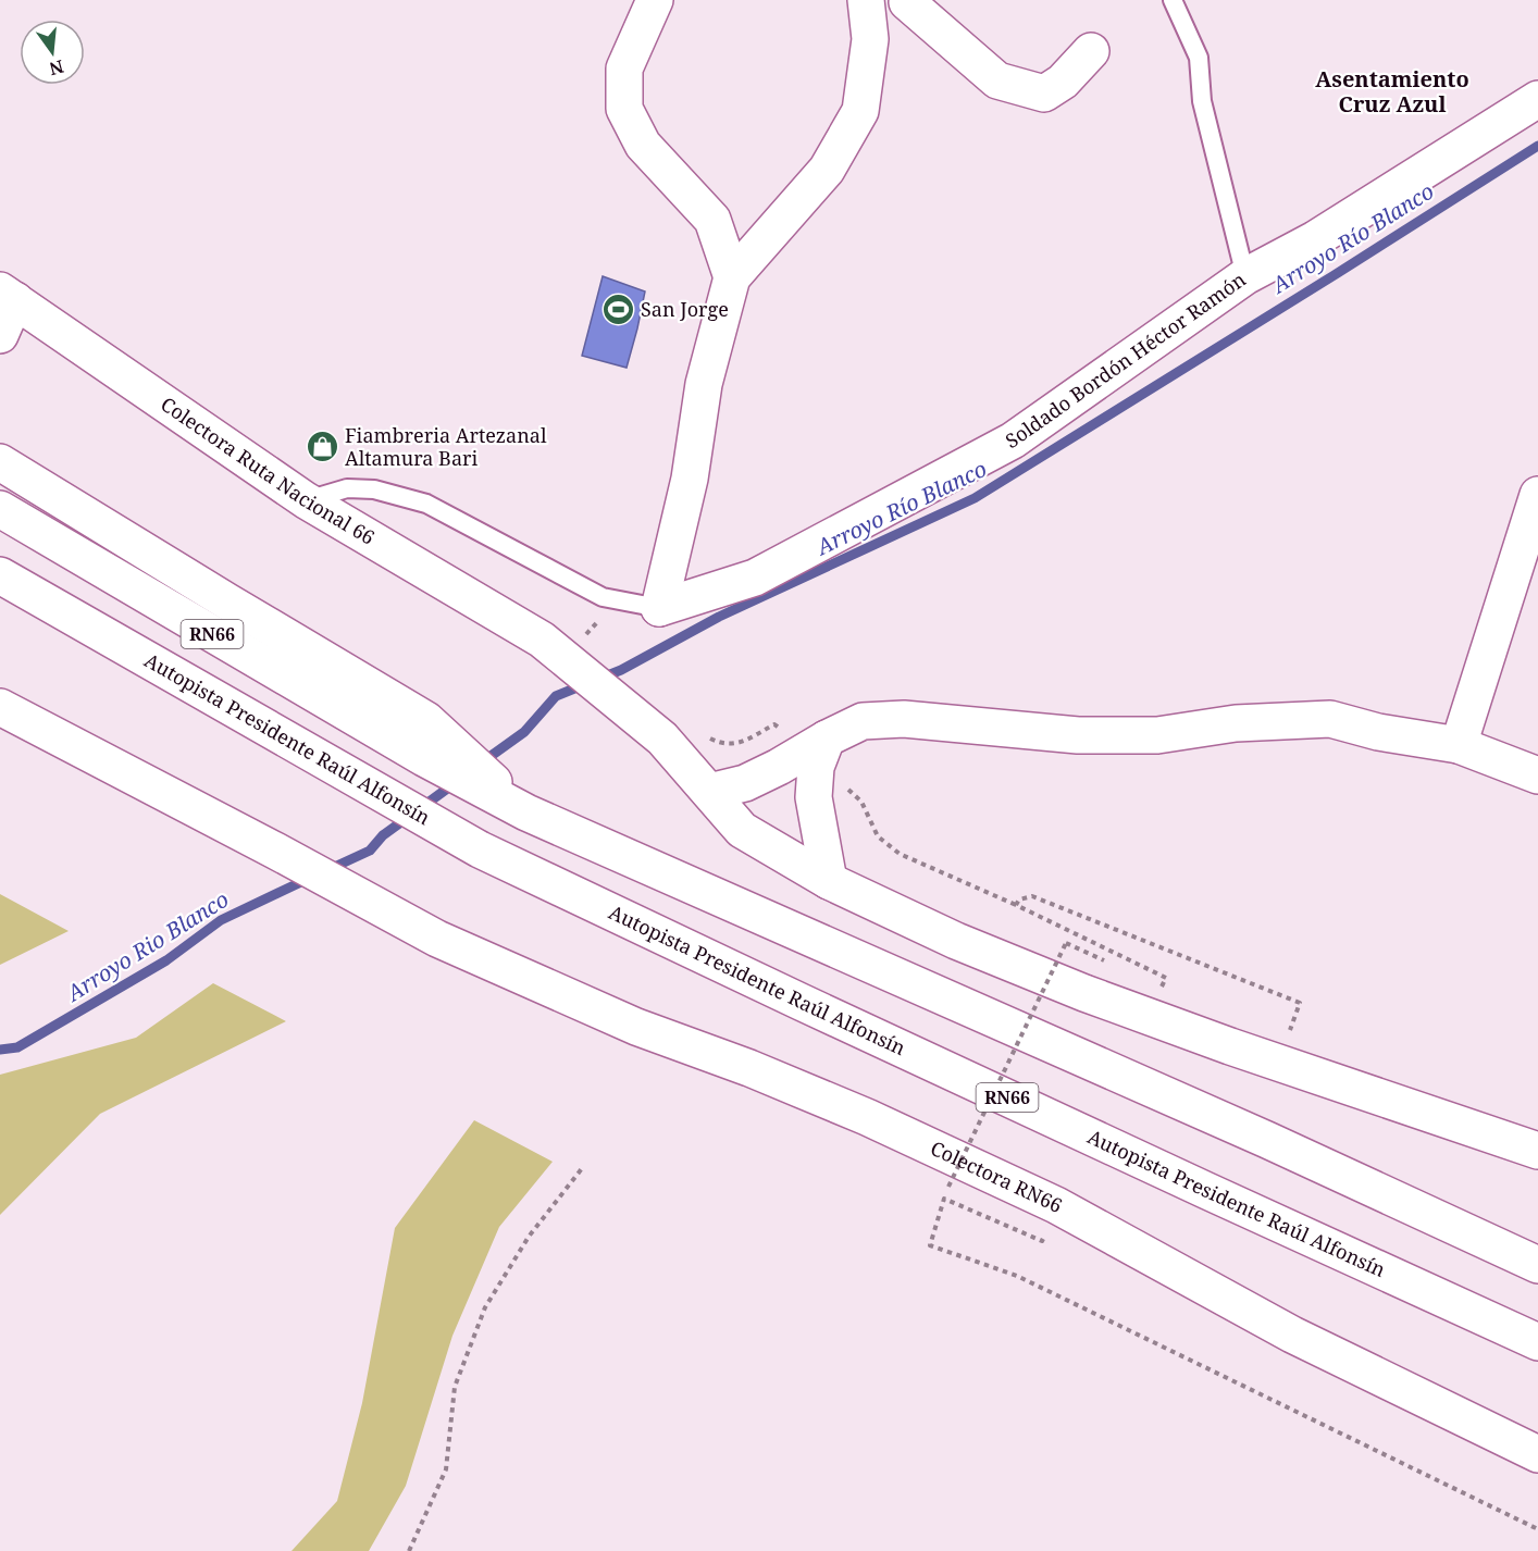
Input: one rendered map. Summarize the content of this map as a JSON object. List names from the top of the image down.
{
  "streets": {
    "main road": [
      "Soldado Bordón Héctor Ramón",
      "Colectora Ruta Nacional 66",
      "RN66",
      "Autopista Presidente Raúl Alfonsín",
      "Colectora RN66"
    ]
  },
  "districts": ["Asentamiento Cruz Azul"],
  "water": ["Arroyo Río Blanco", "Arroyo Rio Blanco"],
  "places": {
    "sports": ["San Jorge"],
    "shop": ["Fiambreria Artezanal Altamura Bari"]
  },
  "north": "bottom"
}
